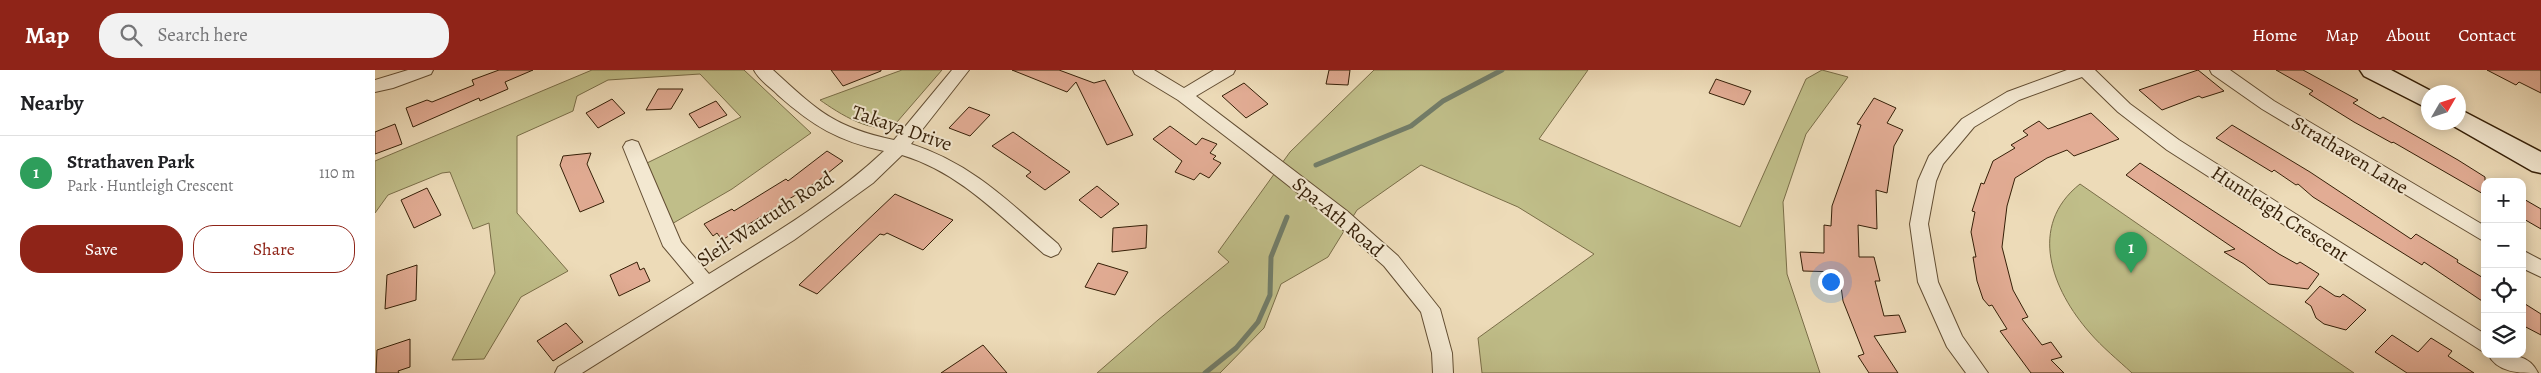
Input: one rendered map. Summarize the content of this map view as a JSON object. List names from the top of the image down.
{
  "streets": {
    "street": [
      "Takaya Drive",
      "Strathaven Lane",
      "Huntleigh Crescent",
      "Spa-Ath Road",
      "Sleil-Waututh Road"
    ]
  },
  "crossings": [
    ["Takaya Drive", "Sleil-Waututh Road"]
  ],
  "north": "top right",
  "page": {
    "header": "Map",
    "search": "Search here",
    "nav": [
      "Home",
      "Map",
      "About",
      "Contact"
    ],
    "heading": "Nearby",
    "list": [
      {
        "mark": "1",
        "name": "Strathaven Park",
        "note": "Park · Huntleigh Crescent",
        "value": "110 m"
      }
    ],
    "map_buttons": ["+", "−"],
    "buttons": ["Save", "Share"],
    "pins": "1"
  }
}
